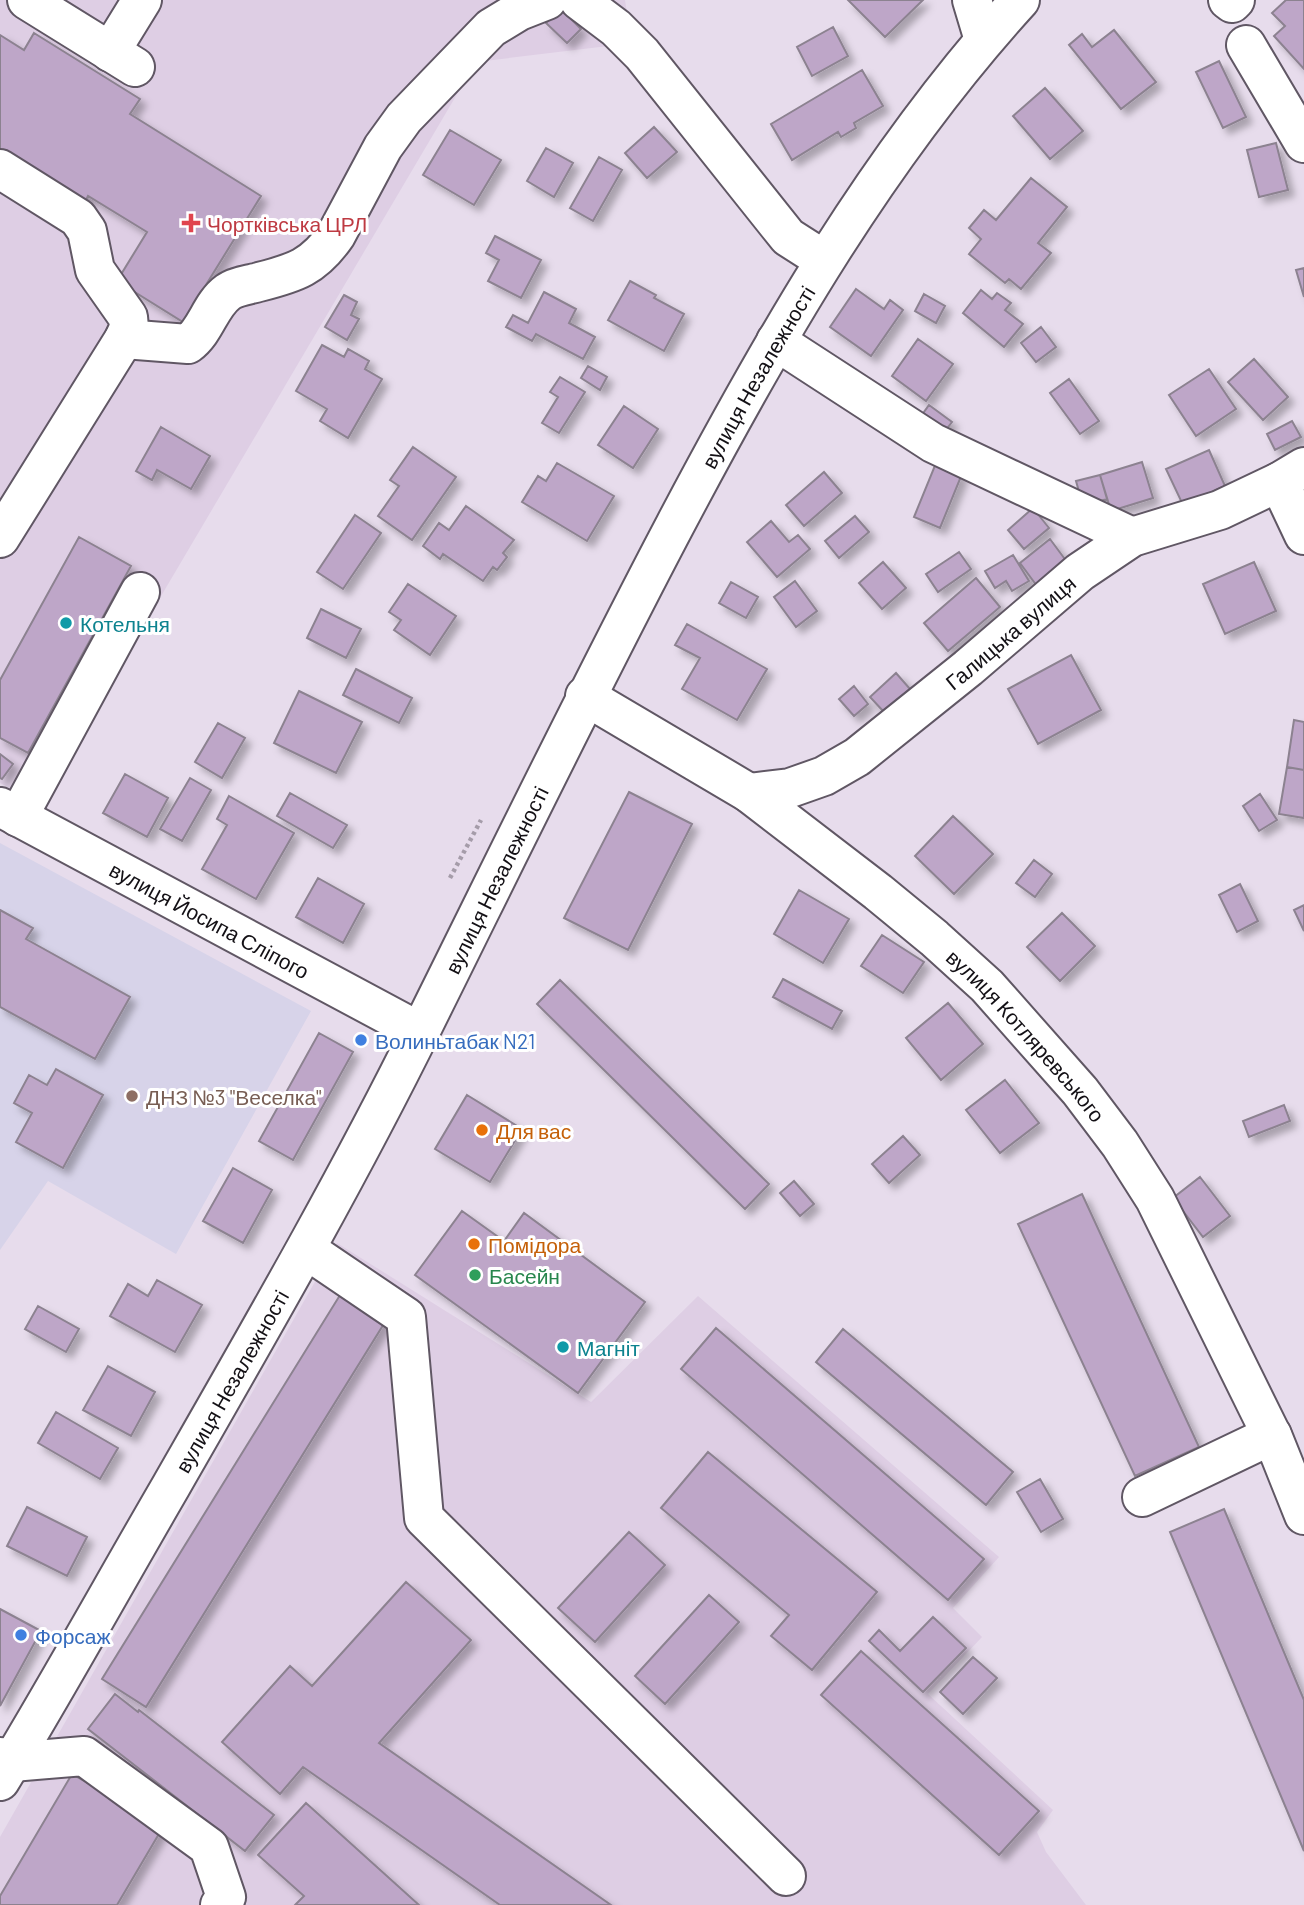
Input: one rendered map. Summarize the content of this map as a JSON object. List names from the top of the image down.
{
  "streets": {
    "street": [
      "вулиця Незалежності",
      "Галицька вулиця",
      "вулиця Йосипа Сліпого",
      "вулиця Котляревського"
    ]
  },
  "crossings": [
    ["вулиця Незалежності", "вулиця Йосипа Сліпого"],
    ["вулиця Незалежності", "вулиця Котляревського"],
    ["Галицька вулиця", "вулиця Котляревського"]
  ],
  "places": {
    "health": ["Чортківська ЦРЛ"],
    "other": [
      "Котельня",
      "Волиньтабак N21",
      "ДНЗ №3 \"Веселка\"",
      "Для вас",
      "Помідора",
      "Басейн",
      "Магніт",
      "Форсаж"
    ]
  }
}
